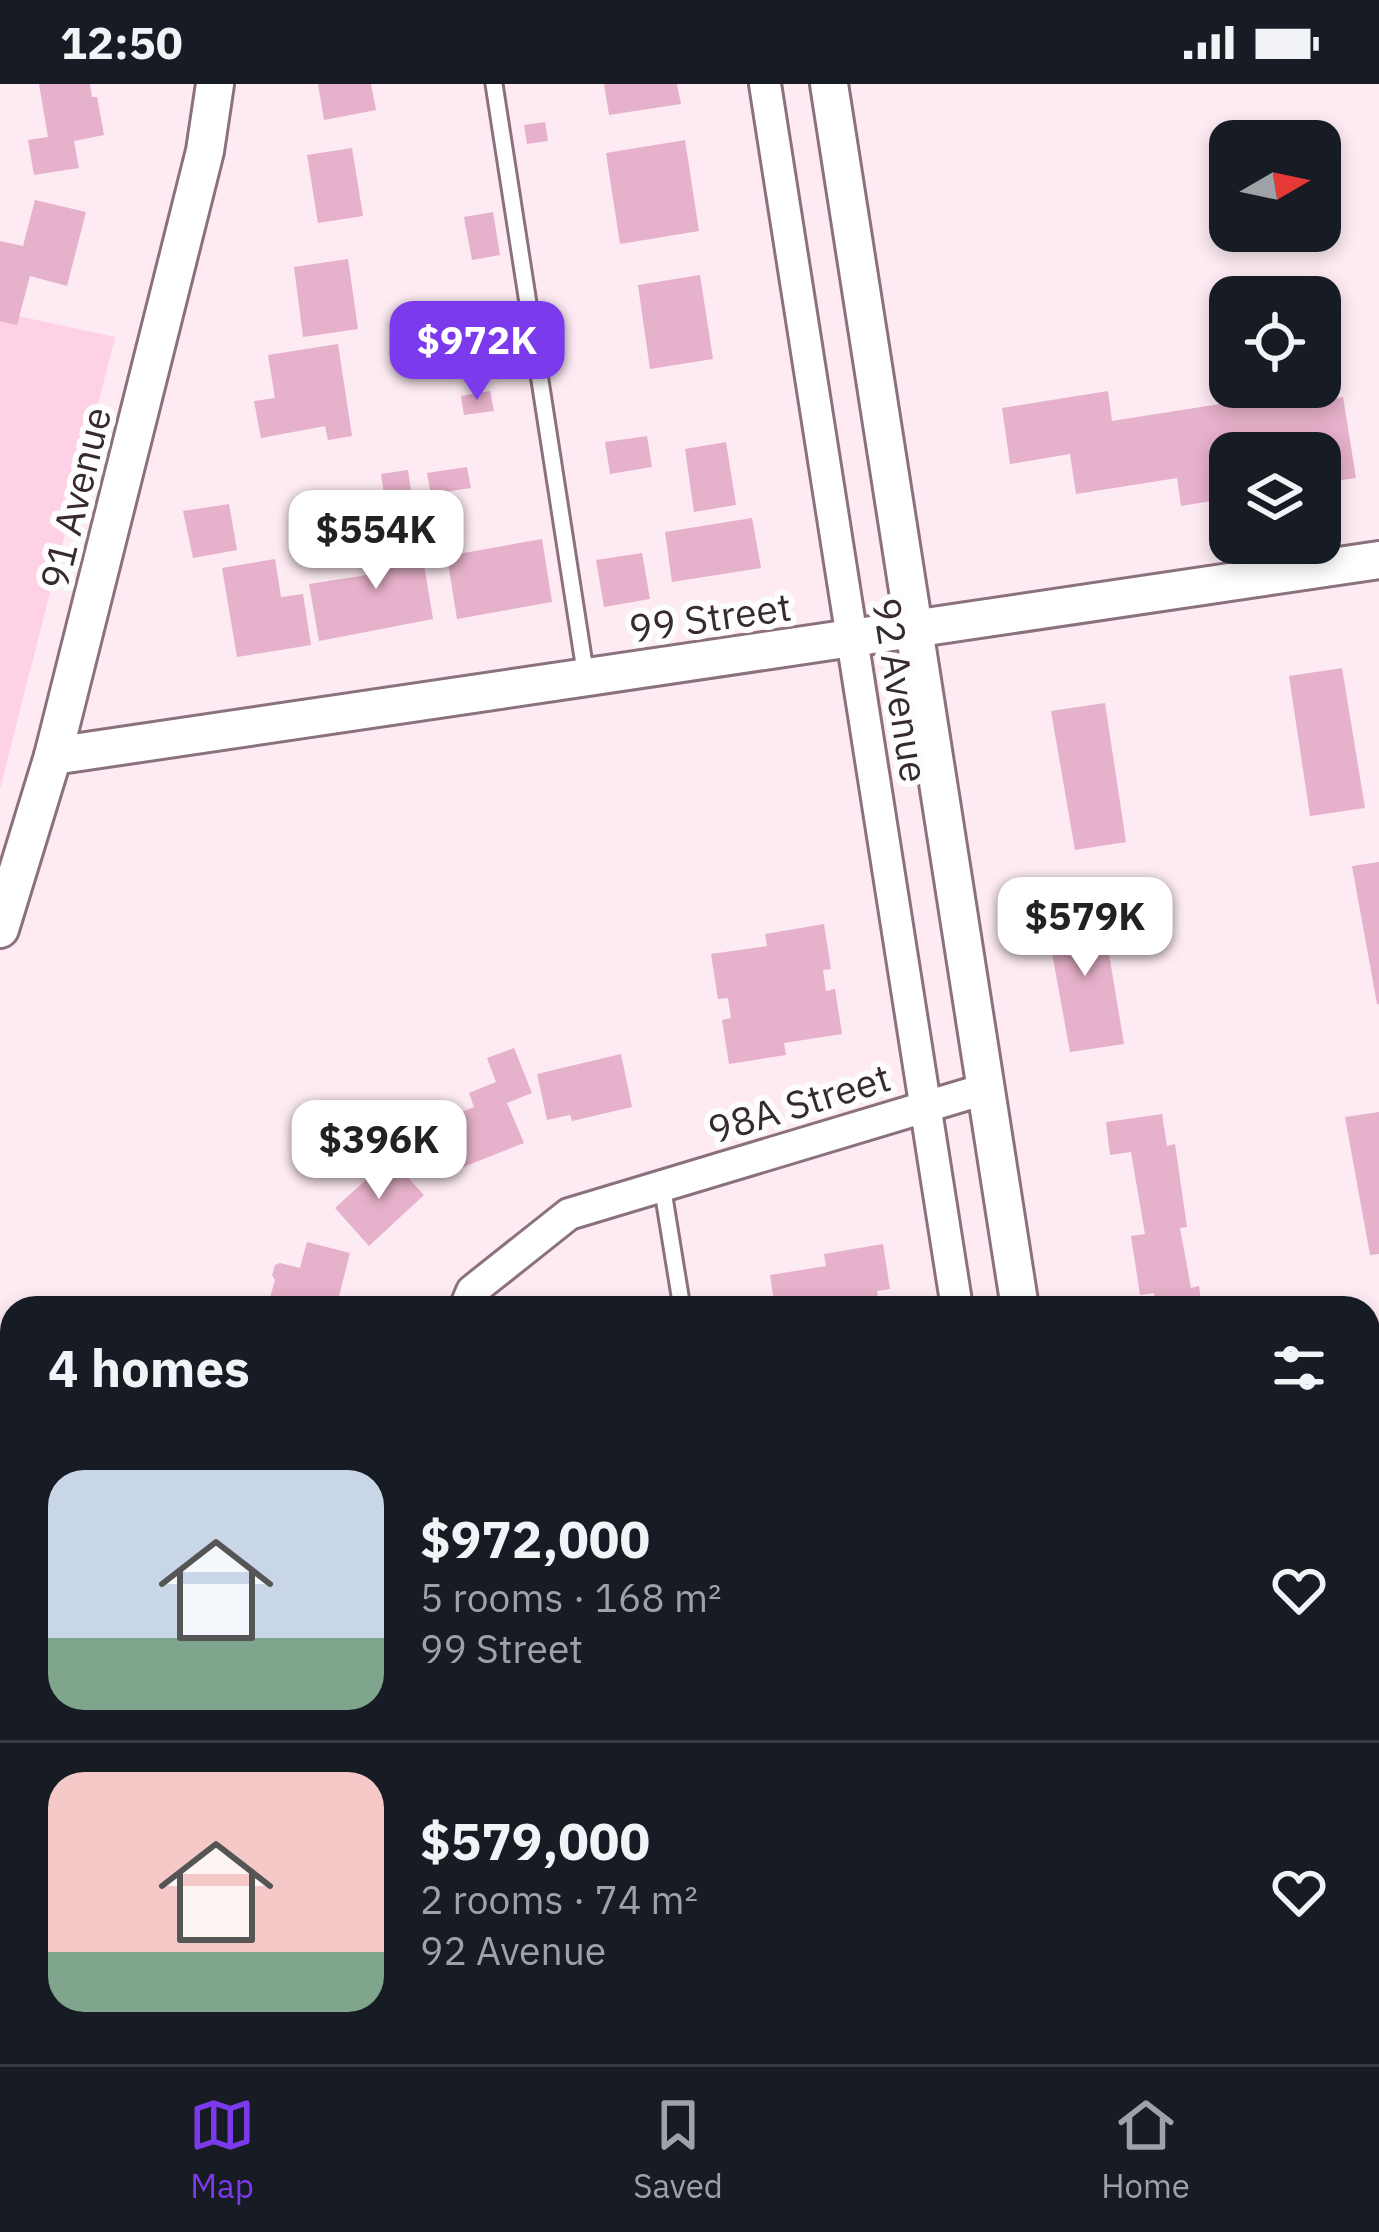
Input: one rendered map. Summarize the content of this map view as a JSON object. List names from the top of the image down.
{
  "streets": {
    "street": [
      "91 Avenue",
      "99 Street",
      "92 Avenue",
      "98A Street"
    ]
  },
  "crossings": [
    ["91 Avenue", "99 Street"],
    ["99 Street", "92 Avenue"],
    ["92 Avenue", "98A Street"]
  ],
  "north": "right",
  "page": {
    "status": "12:50",
    "price": [
      "$972K",
      "$554K",
      "$579K",
      "$396K"
    ],
    "heading": "4 homes",
    "list": [
      {
        "name": "$972,000",
        "note": "5 rooms · 168 m² · 99 Street"
      },
      {
        "name": "$579,000",
        "note": "2 rooms · 74 m² · 92 Avenue"
      }
    ],
    "tabs": ["Map", "Saved", "Home"]
  }
}
